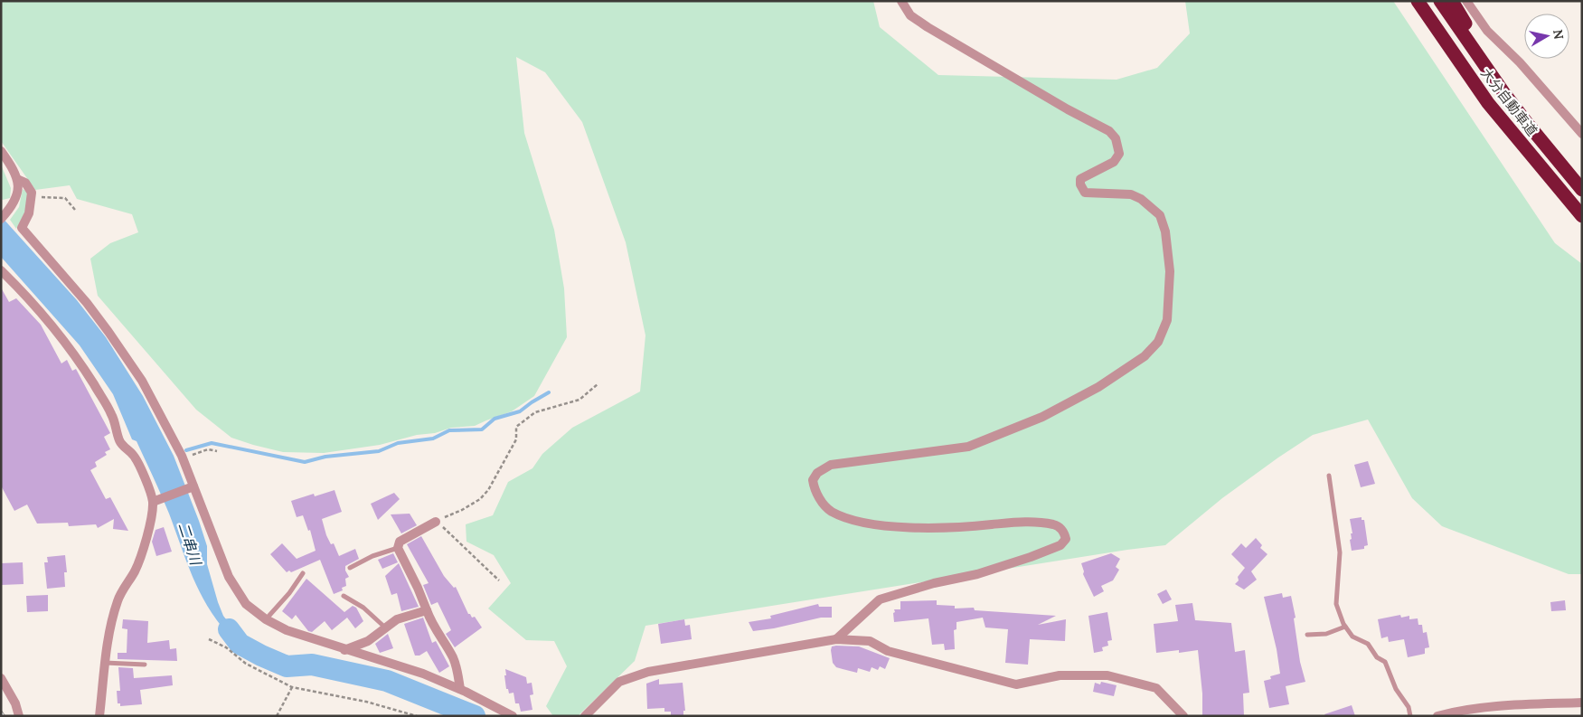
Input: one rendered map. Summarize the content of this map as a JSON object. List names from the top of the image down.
{
  "streets": {
    "highway": ["大分自動車道"]
  },
  "water": ["二串川"],
  "north": "right"
}
